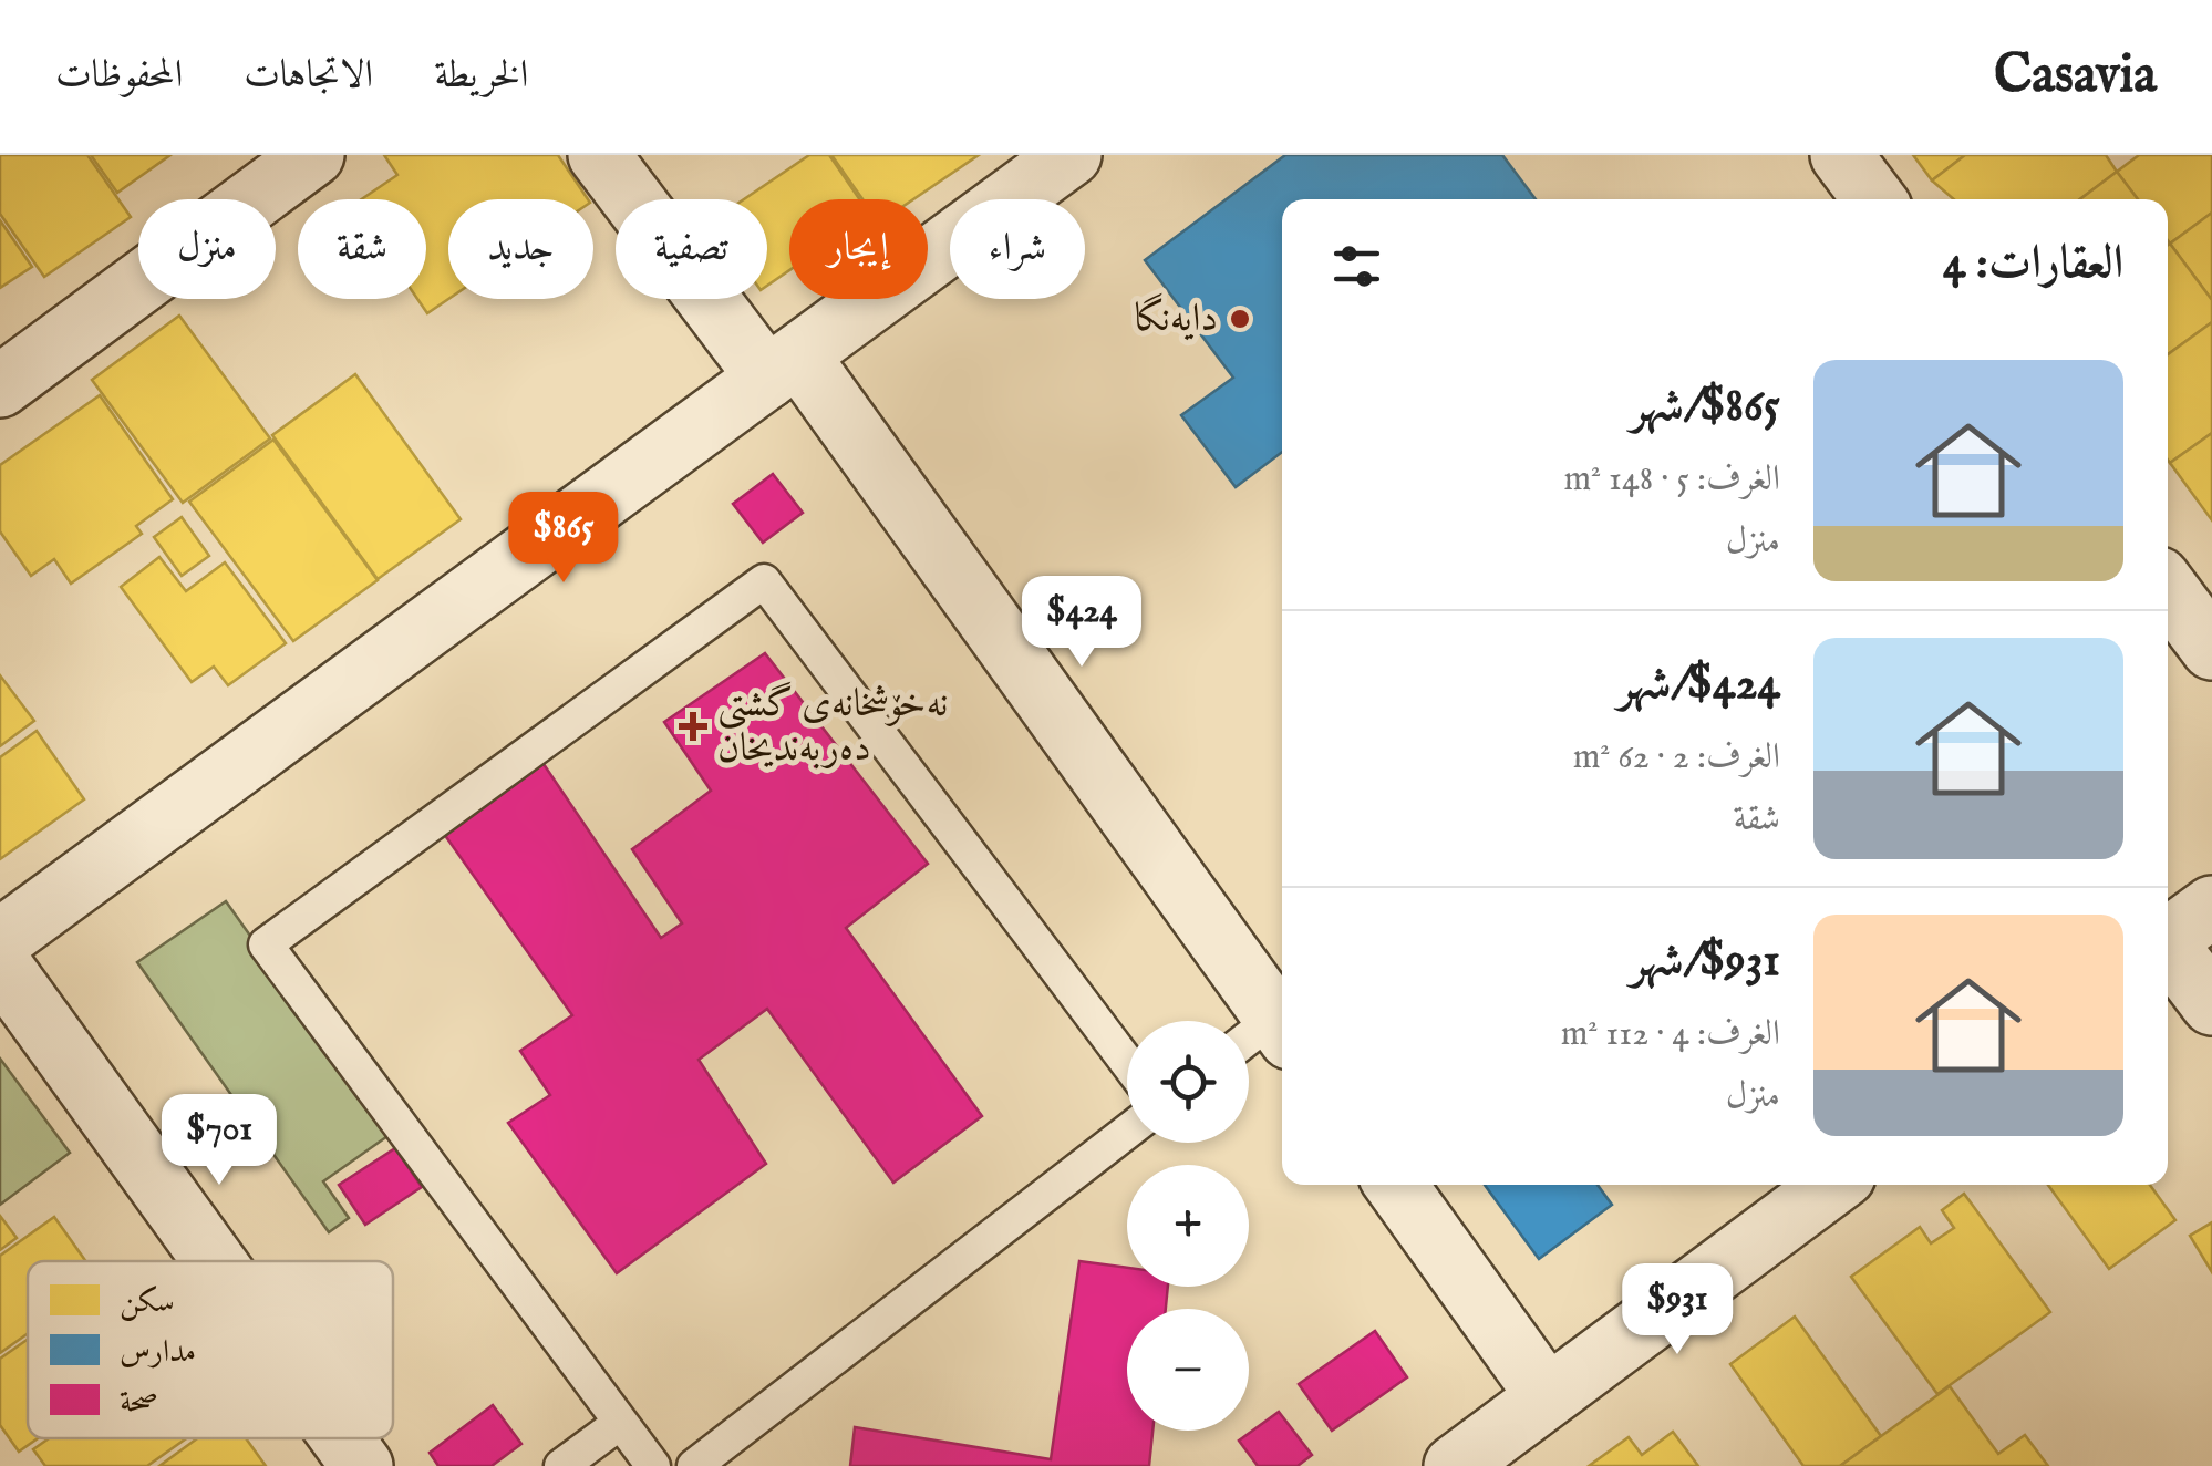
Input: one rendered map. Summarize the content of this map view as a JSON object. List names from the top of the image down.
{
  "places": {
    "other": ["دایەنگا"],
    "health": ["نەخۆشخانەی گشتی دەربەندیخان"]
  },
  "legend": ["سكن", "مدارس", "صحة"],
  "page": {
    "header": "Casavia",
    "nav": ["الخريطة", "الاتجاهات", "المحفوظات"],
    "chip": [
      "شراء",
      "إيجار",
      "تصفية",
      "جديد",
      "شقة",
      "منزل"
    ],
    "heading": "العقارات: 4",
    "list": [
      {
        "name": "$865/شهر",
        "note": "الغرف: 5 · 148 m² · منزل"
      },
      {
        "name": "$424/شهر",
        "note": "الغرف: 2 · 62 m² · شقة"
      },
      {
        "name": "$931/شهر",
        "note": "الغرف: 4 · 112 m² · منزل"
      }
    ],
    "price": [
      "$865",
      "$424",
      "$701",
      "$931"
    ],
    "map_buttons": ["+", "−"]
  }
}
